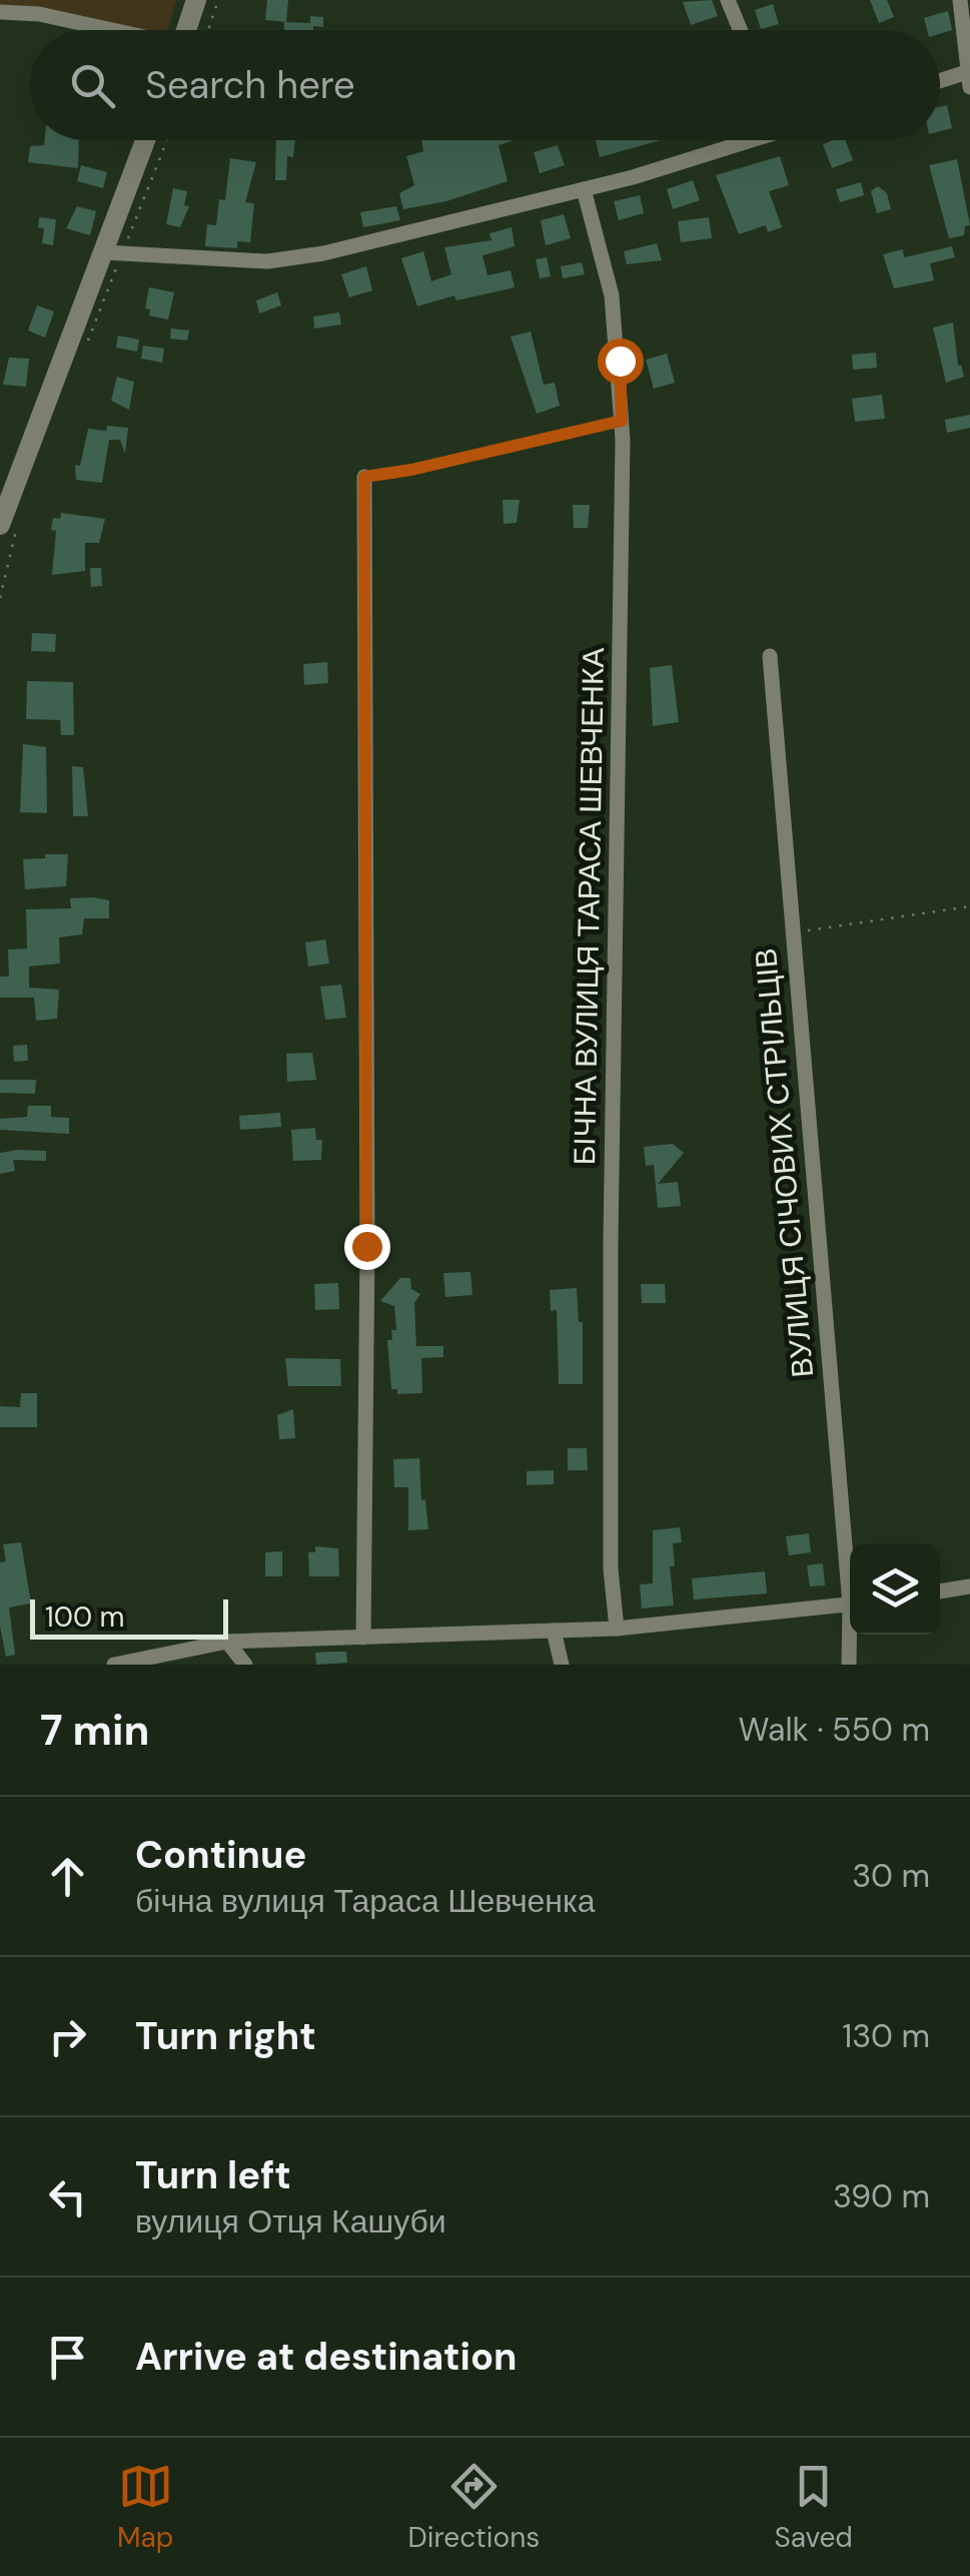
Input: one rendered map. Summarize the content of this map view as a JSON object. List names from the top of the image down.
{
  "streets": {
    "street": ["БІЧНА ВУЛИЦЯ ТАРАСА ШЕВЧЕНКА", "ВУЛИЦЯ СІЧОВИХ СТРІЛЬЦІВ"]
  },
  "scale_bar": "100 m",
  "page": {
    "search": "Search here",
    "scale": "100 m",
    "heading": ["7 min", "Walk · 550 m"],
    "list": [
      ["Continue", "бічна вулиця Тараса Шевченка", "30 m"],
      ["Turn right", "130 m"],
      ["Turn left", "вулиця Отця Кашуби", "390 m"],
      "Arrive at destination"
    ],
    "nav": ["Map", "Directions", "Saved"]
  }
}
